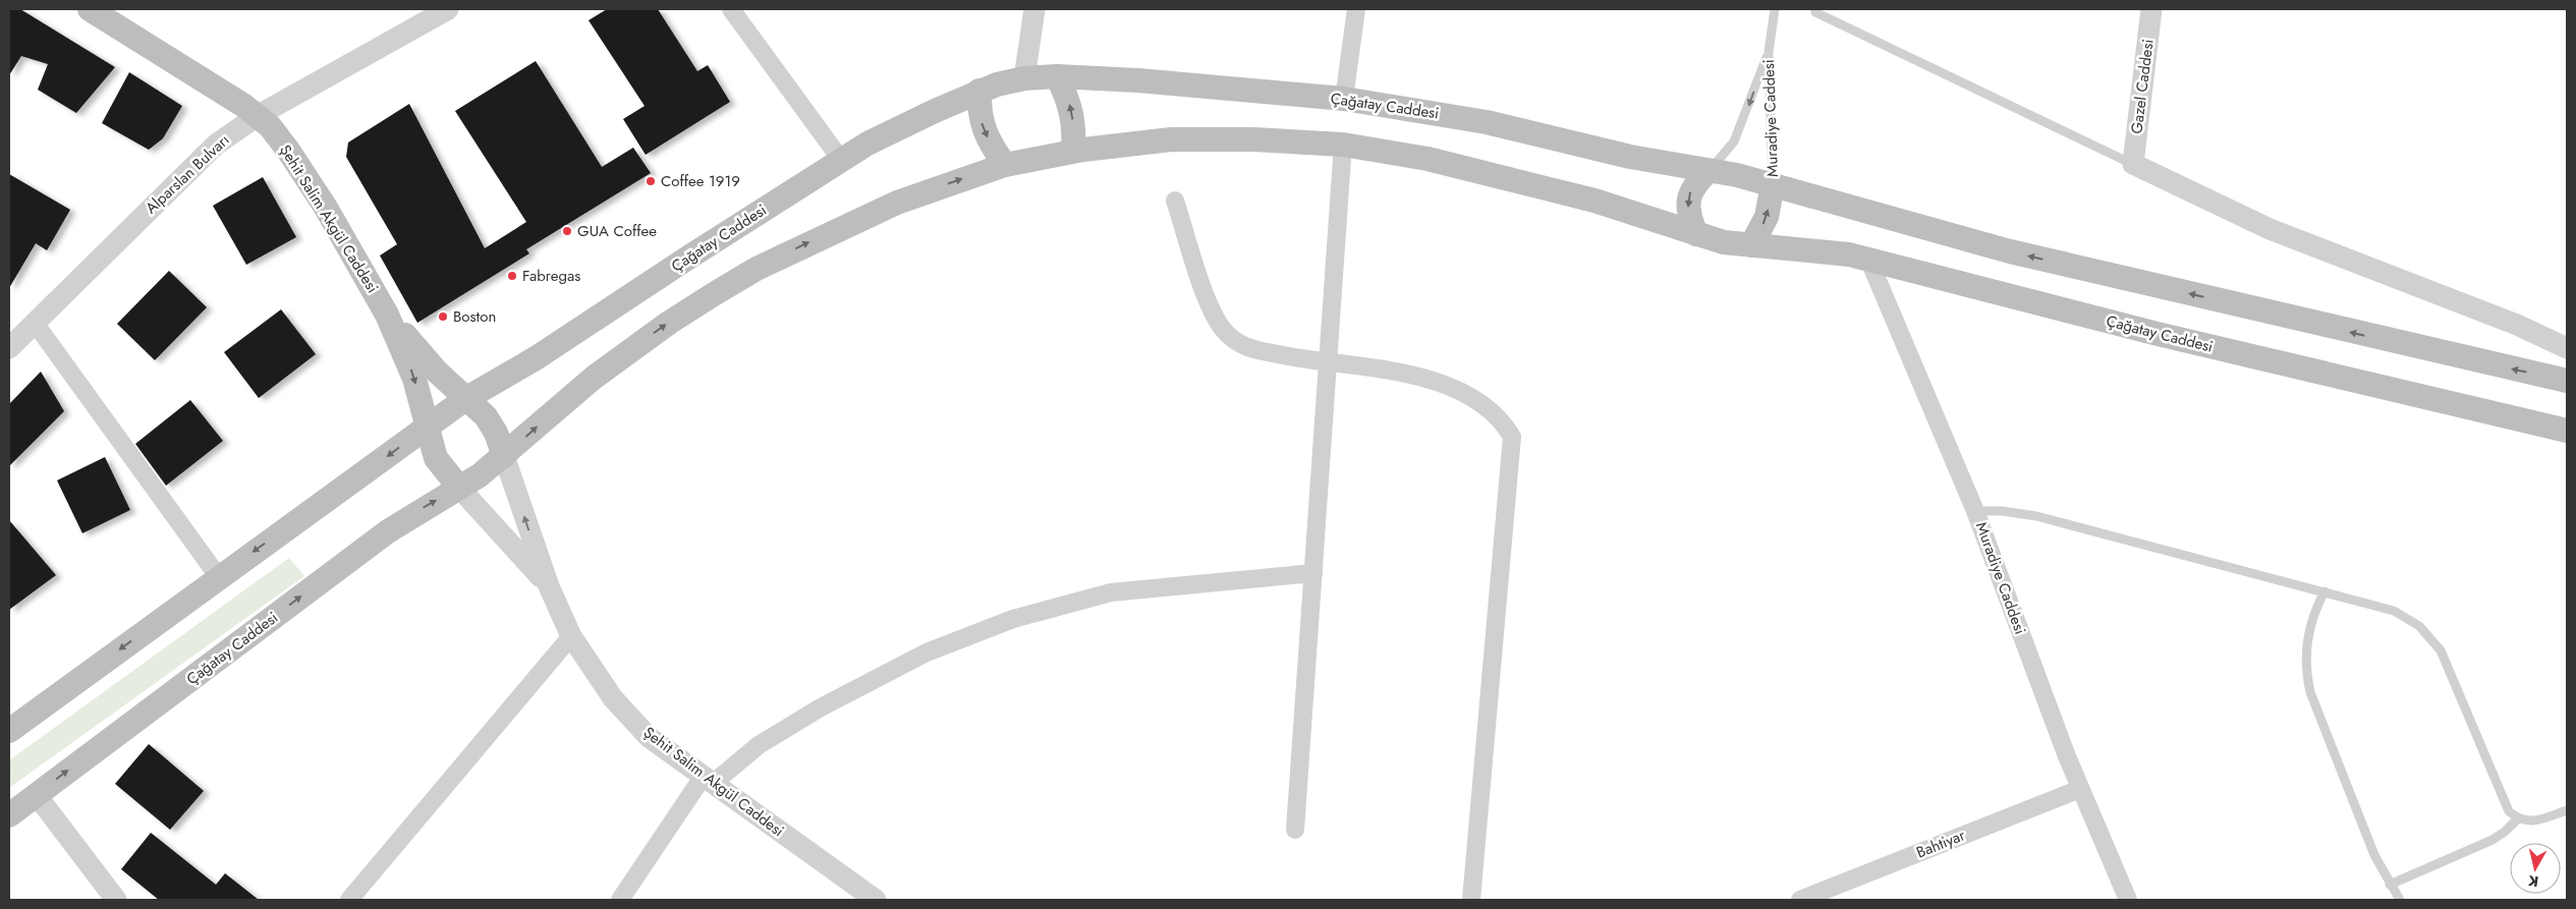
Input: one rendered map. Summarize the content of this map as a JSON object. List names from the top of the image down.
{
  "streets": {
    "main road": ["Çağatay Caddesi", "Şehit Salim Akgül Caddesi"],
    "street": [
      "Gazel Caddesi",
      "Muradiye Caddesi",
      "Alparslan Bulvarı",
      "Bahtiyar"
    ]
  },
  "crossings": [
    ["Çağatay Caddesi", "Muradiye Caddesi"],
    ["Çağatay Caddesi", "Şehit Salim Akgül Caddesi"],
    ["Muradiye Caddesi", "Bahtiyar"],
    ["Alparslan Bulvarı", "Şehit Salim Akgül Caddesi"]
  ],
  "places": [
    "Coffee 1919",
    "GUA Coffee",
    "Fabregas",
    "Boston"
  ],
  "north": "bottom"
}
